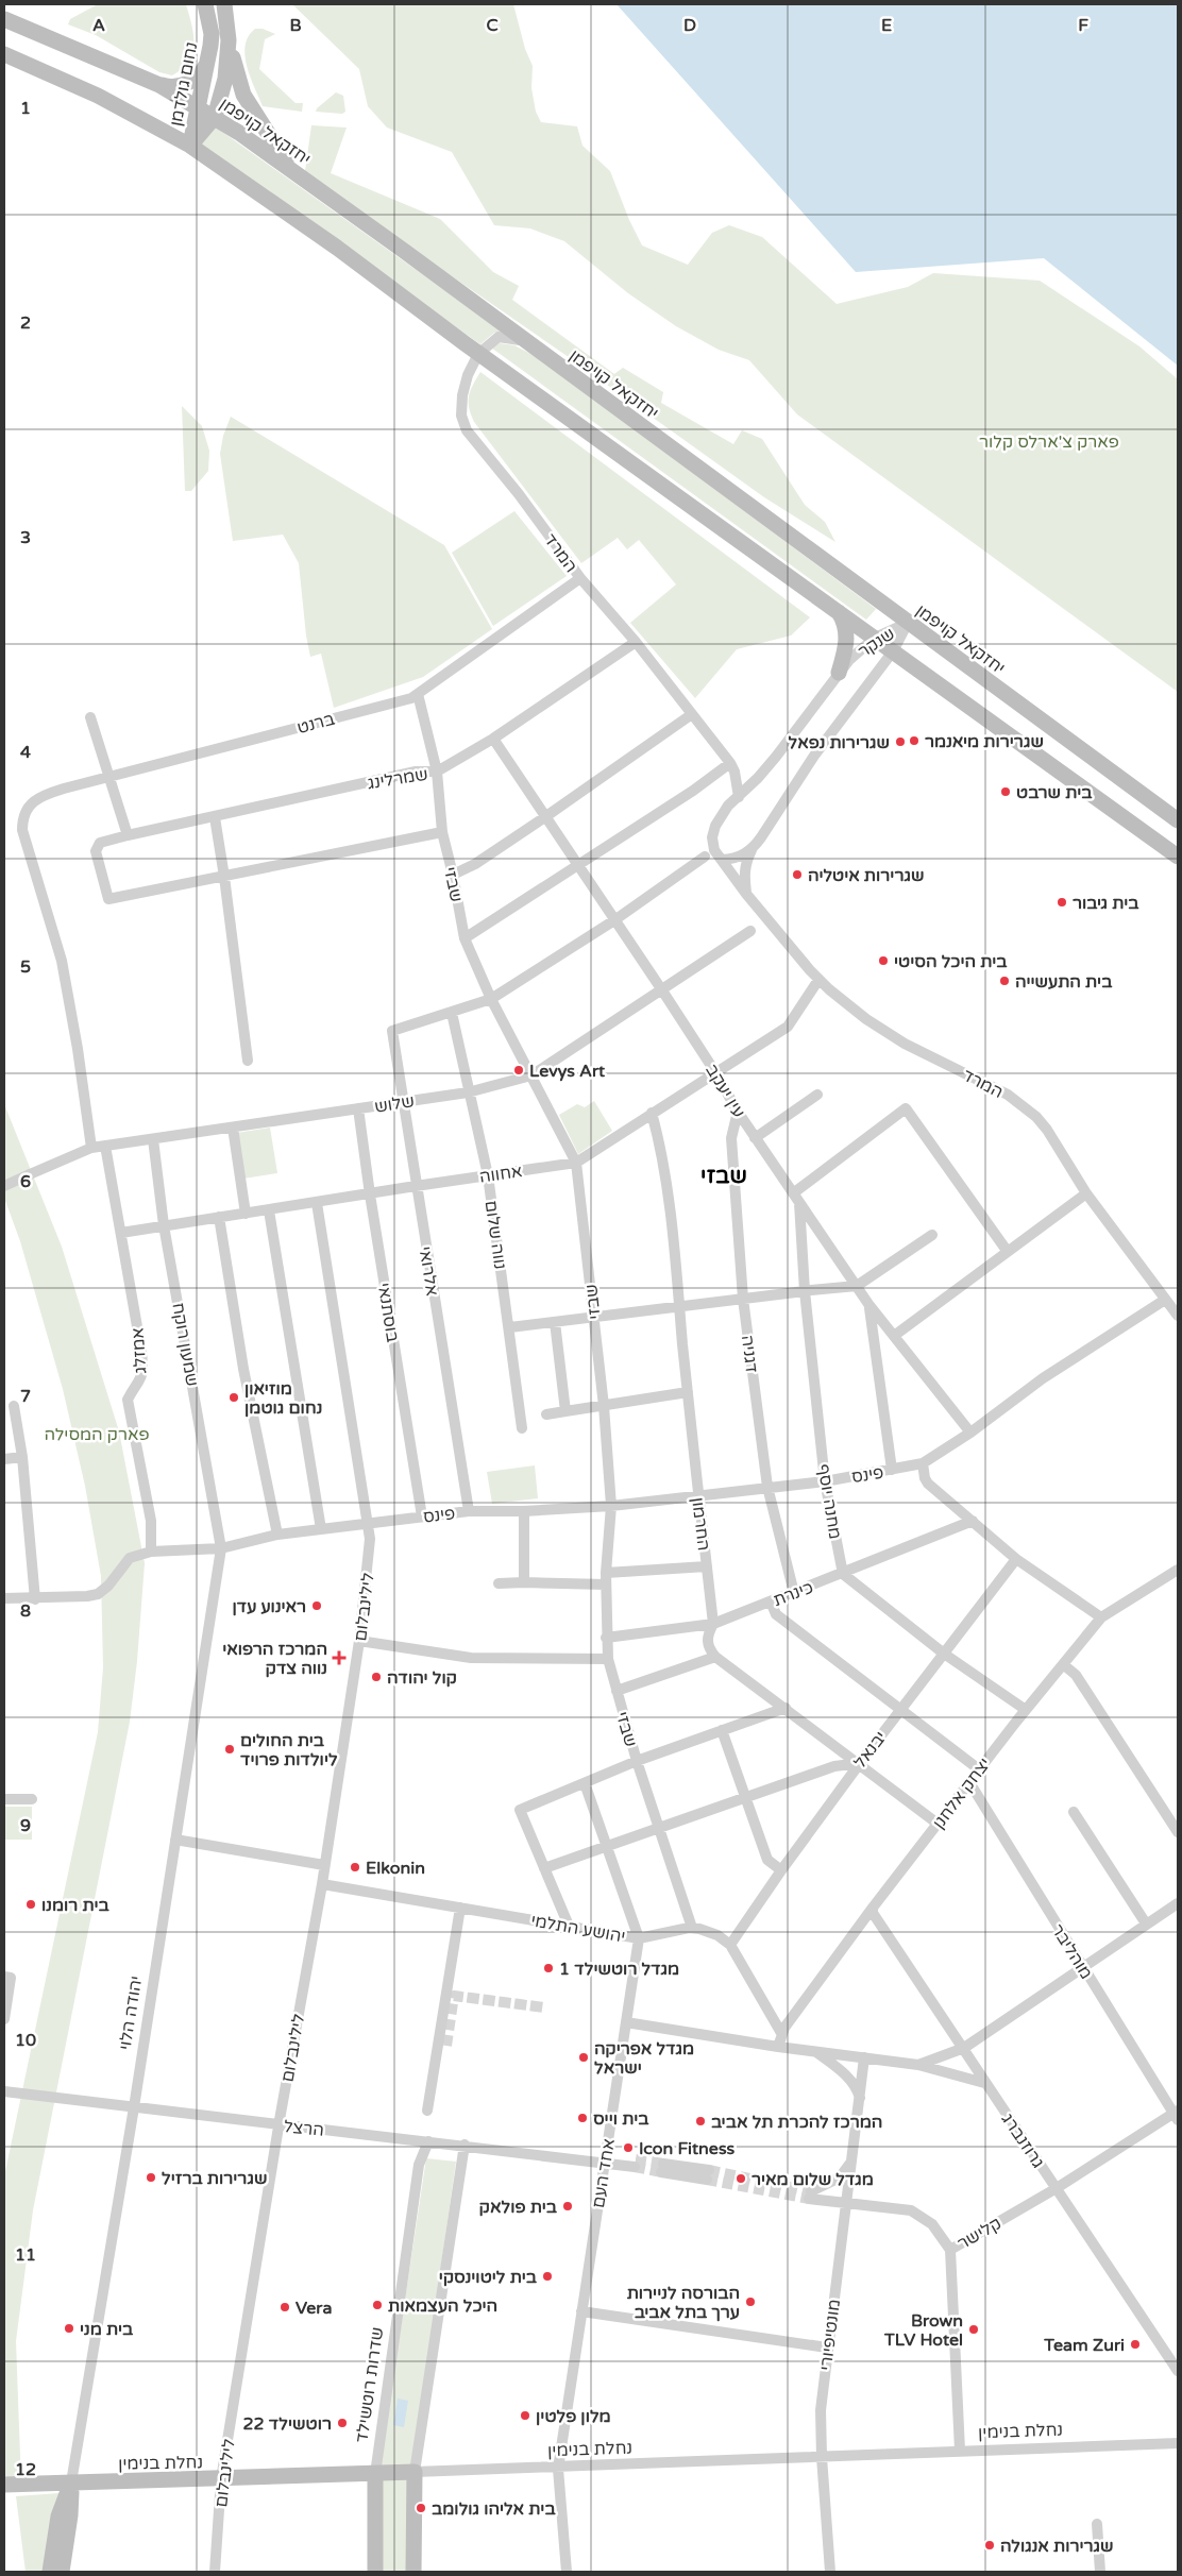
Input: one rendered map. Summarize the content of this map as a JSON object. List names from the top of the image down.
{
  "streets": {
    "main road": [
      "נחום גולדמן",
      "יחזקאל קויפמן",
      "יהודה הלוי",
      "שדרות רוטשילד",
      "נחלת בנימין"
    ],
    "street": [
      "המרד",
      "שנקר",
      "ברנט",
      "שמרלינג",
      "שבזי",
      "עין יעקב",
      "שלוש",
      "אחווה",
      "נווה שלום",
      "אלרואי",
      "בוסתנאי",
      "שמעון רוקח",
      "אמזלג",
      "דגניה",
      "פינס",
      "מחנה יוסף",
      "החרמון",
      "כינרת",
      "לילינבלום",
      "יבנאל",
      "יצחק אלחנן",
      "יהושע התלמי",
      "מוהליבר",
      "הרצל",
      "גרוזנברג",
      "אחד העם",
      "קלישר",
      "מונטיפיורי"
    ]
  },
  "crossings": [
    ["נחום גולדמן", "יחזקאל קויפמן"],
    ["יחזקאל קויפמן", "המרד"],
    ["יחזקאל קויפמן", "שנקר"],
    ["המרד", "שנקר"],
    ["המרד", "ברנט"],
    ["המרד", "שמרלינג"],
    ["המרד", "אחווה"],
    ["המרד", "פינס"],
    ["ברנט", "שבזי"],
    ["ברנט", "שלוש"],
    ["שמרלינג", "שבזי"],
    ["שמרלינג", "עין יעקב"],
    ["שבזי", "שלוש"],
    ["שבזי", "אחווה"],
    ["שבזי", "פינס"],
    ["שבזי", "כינרת"],
    ["שבזי", "יהושע התלמי"],
    ["עין יעקב", "שלוש"],
    ["עין יעקב", "אחווה"],
    ["עין יעקב", "דגניה"],
    ["עין יעקב", "פינס"],
    ["עין יעקב", "מחנה יוסף"],
    ["שלוש", "נווה שלום"],
    ["שלוש", "אלרואי"],
    ["שלוש", "בוסתנאי"],
    ["שלוש", "שמעון רוקח"],
    ["שלוש", "אמזלג"],
    ["אחווה", "נווה שלום"],
    ["אחווה", "אלרואי"],
    ["אחווה", "בוסתנאי"],
    ["אחווה", "שמעון רוקח"],
    ["אחווה", "אמזלג"],
    ["אחווה", "החרמון"],
    ["אחווה", "לילינבלום"],
    ["נווה שלום", "אלרואי"],
    ["אלרואי", "פינס"],
    ["בוסתנאי", "פינס"],
    ["שמעון רוקח", "פינס"],
    ["שמעון רוקח", "יהודה הלוי"],
    ["אמזלג", "פינס"],
    ["דגניה", "פינס"],
    ["דגניה", "כינרת"],
    ["פינס", "מחנה יוסף"],
    ["פינס", "החרמון"],
    ["פינס", "לילינבלום"],
    ["פינס", "יהודה הלוי"],
    ["מחנה יוסף", "כינרת"],
    ["החרמון", "כינרת"],
    ["לילינבלום", "יהושע התלמי"],
    ["לילינבלום", "הרצל"],
    ["לילינבלום", "נחלת בנימין"],
    ["יבנאל", "יהושע התלמי"],
    ["יצחק אלחנן", "מוהליבר"],
    ["יצחק אלחנן", "גרוזנברג"],
    ["יהושע התלמי", "אחד העם"],
    ["מוהליבר", "קלישר"],
    ["יהודה הלוי", "הרצל"],
    ["יהודה הלוי", "נחלת בנימין"],
    ["הרצל", "אחד העם"],
    ["הרצל", "שדרות רוטשילד"],
    ["גרוזנברג", "קלישר"],
    ["אחד העם", "נחלת בנימין"],
    ["קלישר", "נחלת בנימין"],
    ["מונטיפיורי", "נחלת בנימין"],
    ["שדרות רוטשילד", "נחלת בנימין"]
  ],
  "districts": ["שבזי"],
  "parks": ["פארק צ'ארלס קלור", "פארק המסילה"],
  "places": {
    "other": [
      "שגרירות מיאנמר",
      "שגרירות נפאל",
      "בית שרבט",
      "שגרירות איטליה",
      "בית גיבור",
      "בית היכל הסיטי",
      "בית התעשייה",
      "Levys Art",
      "מוזיאון נחום גוטמן",
      "ראינוע עדן",
      "קול יהודה",
      "בית החולים ליולדות פרויד",
      "Elkonin",
      "בית רומנו",
      "מגדל רוטשילד 1",
      "מגדל אפריקה ישראל",
      "בית וייס",
      "המרכז להכרת תל אביב",
      "Icon Fitness",
      "שגרירות ברזיל",
      "מגדל שלום מאיר",
      "בית פולאק",
      "בית ליטוינסקי",
      "הבורסה לניירות ערך בתל אביב",
      "היכל העצמאות",
      "Vera",
      "בית מני",
      "Brown TLV Hotel",
      "Team Zuri",
      "מלון פלטין",
      "רוטשילד 22",
      "בית אליהו גולומב",
      "שגרירות אנגולה"
    ],
    "health": ["המרכז הרפואי נווה צדק"]
  },
  "grid": {
    "columns": [
      "A",
      "B",
      "C",
      "D",
      "E",
      "F"
    ],
    "rows": [
      "1",
      "2",
      "3",
      "4",
      "5",
      "6",
      "7",
      "8",
      "9",
      "10",
      "11",
      "12"
    ]
  }
}
